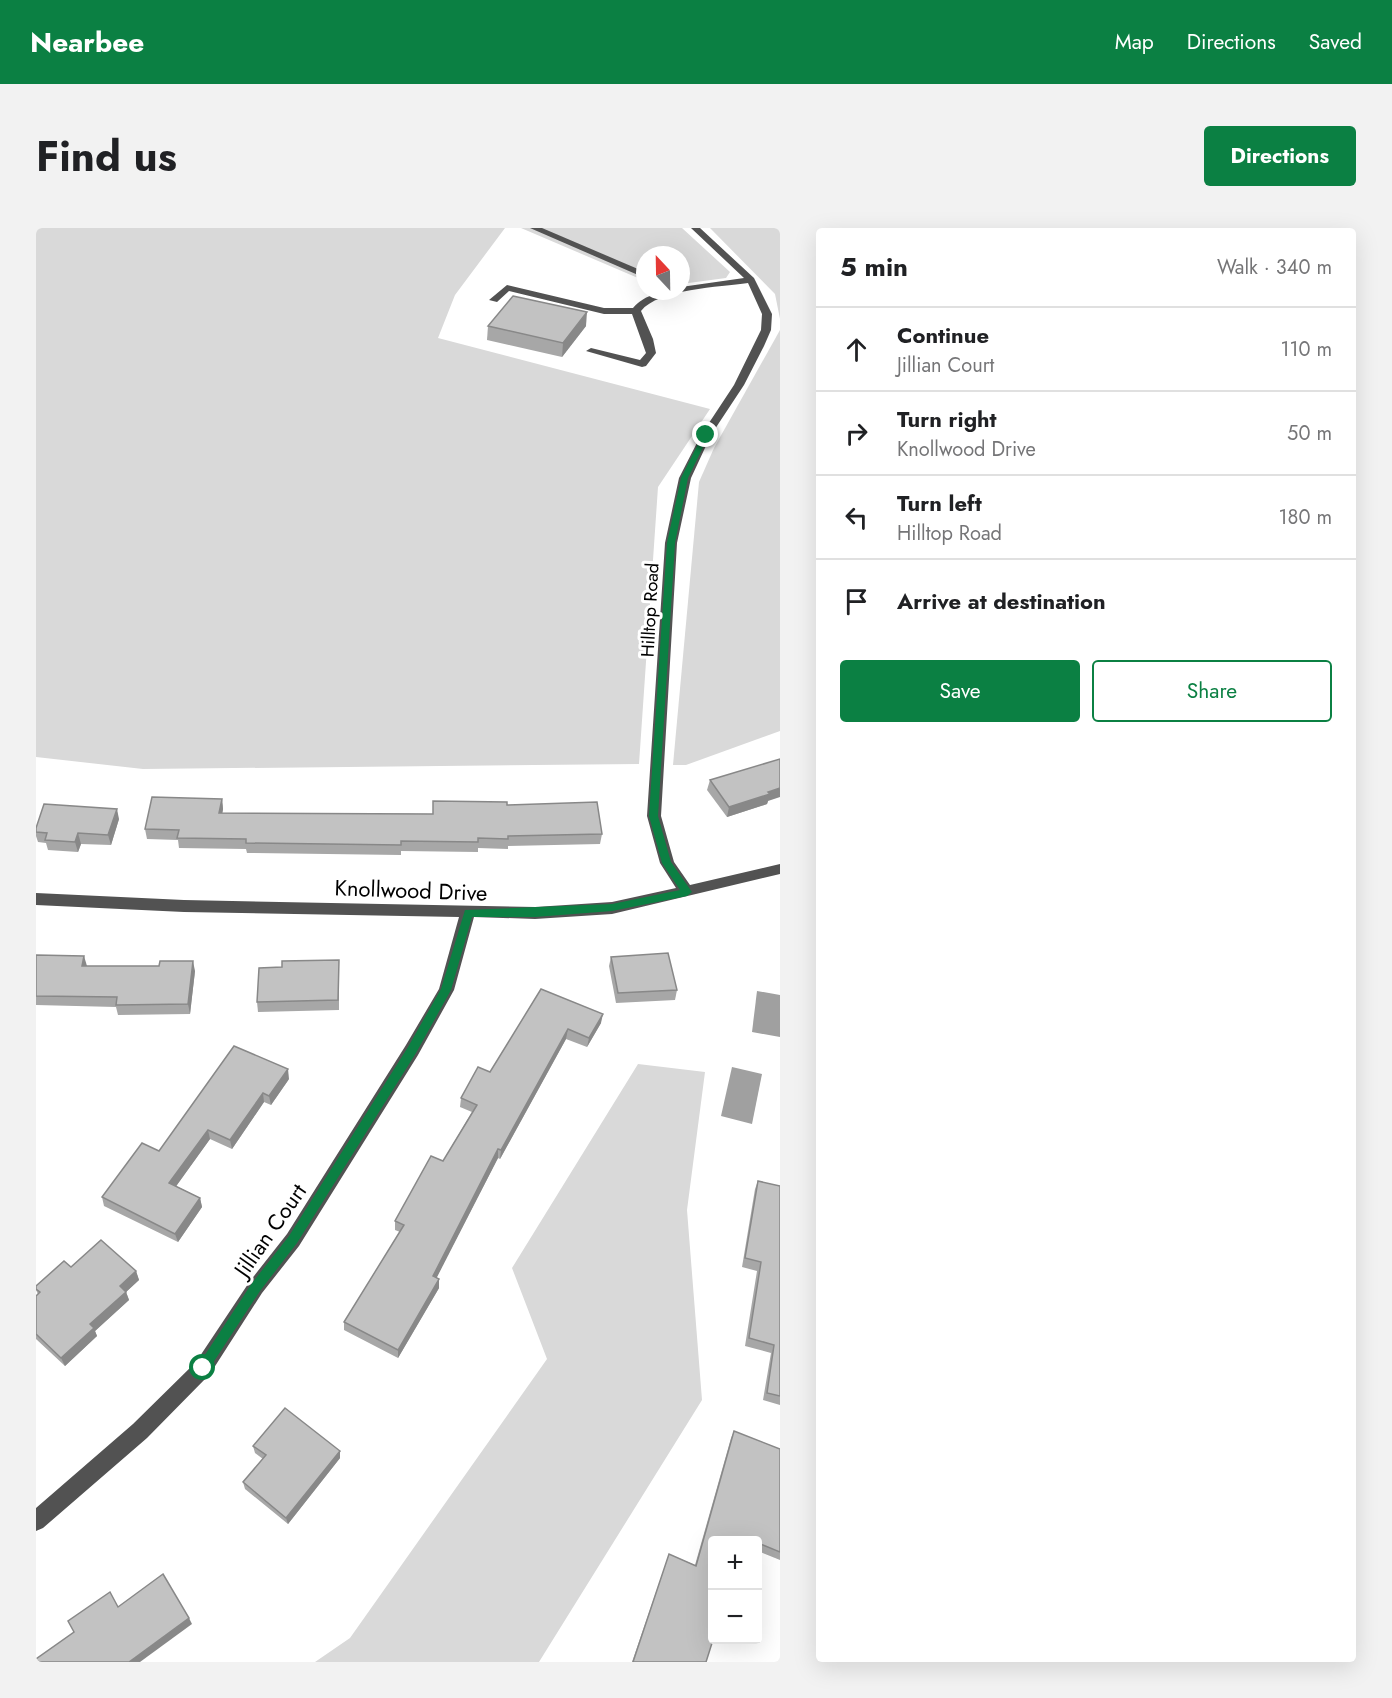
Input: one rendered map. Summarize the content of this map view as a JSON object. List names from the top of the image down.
{
  "streets": {
    "street": ["Hilltop Road", "Knollwood Drive", "Jillian Court"]
  },
  "crossings": [
    ["Hilltop Road", "Knollwood Drive"],
    ["Knollwood Drive", "Jillian Court"]
  ],
  "north": "top",
  "page": {
    "header": "Nearbee",
    "nav": ["Map", "Directions", "Saved"],
    "title": "Find us",
    "buttons": [
      "Directions",
      ["Save", "Share"]
    ],
    "heading": ["5 min", "Walk · 340 m"],
    "list": [
      ["Continue", "Jillian Court", "110 m"],
      ["Turn right", "Knollwood Drive", "50 m"],
      ["Turn left", "Hilltop Road", "180 m"],
      "Arrive at destination"
    ],
    "map_buttons": ["+", "−"]
  }
}
